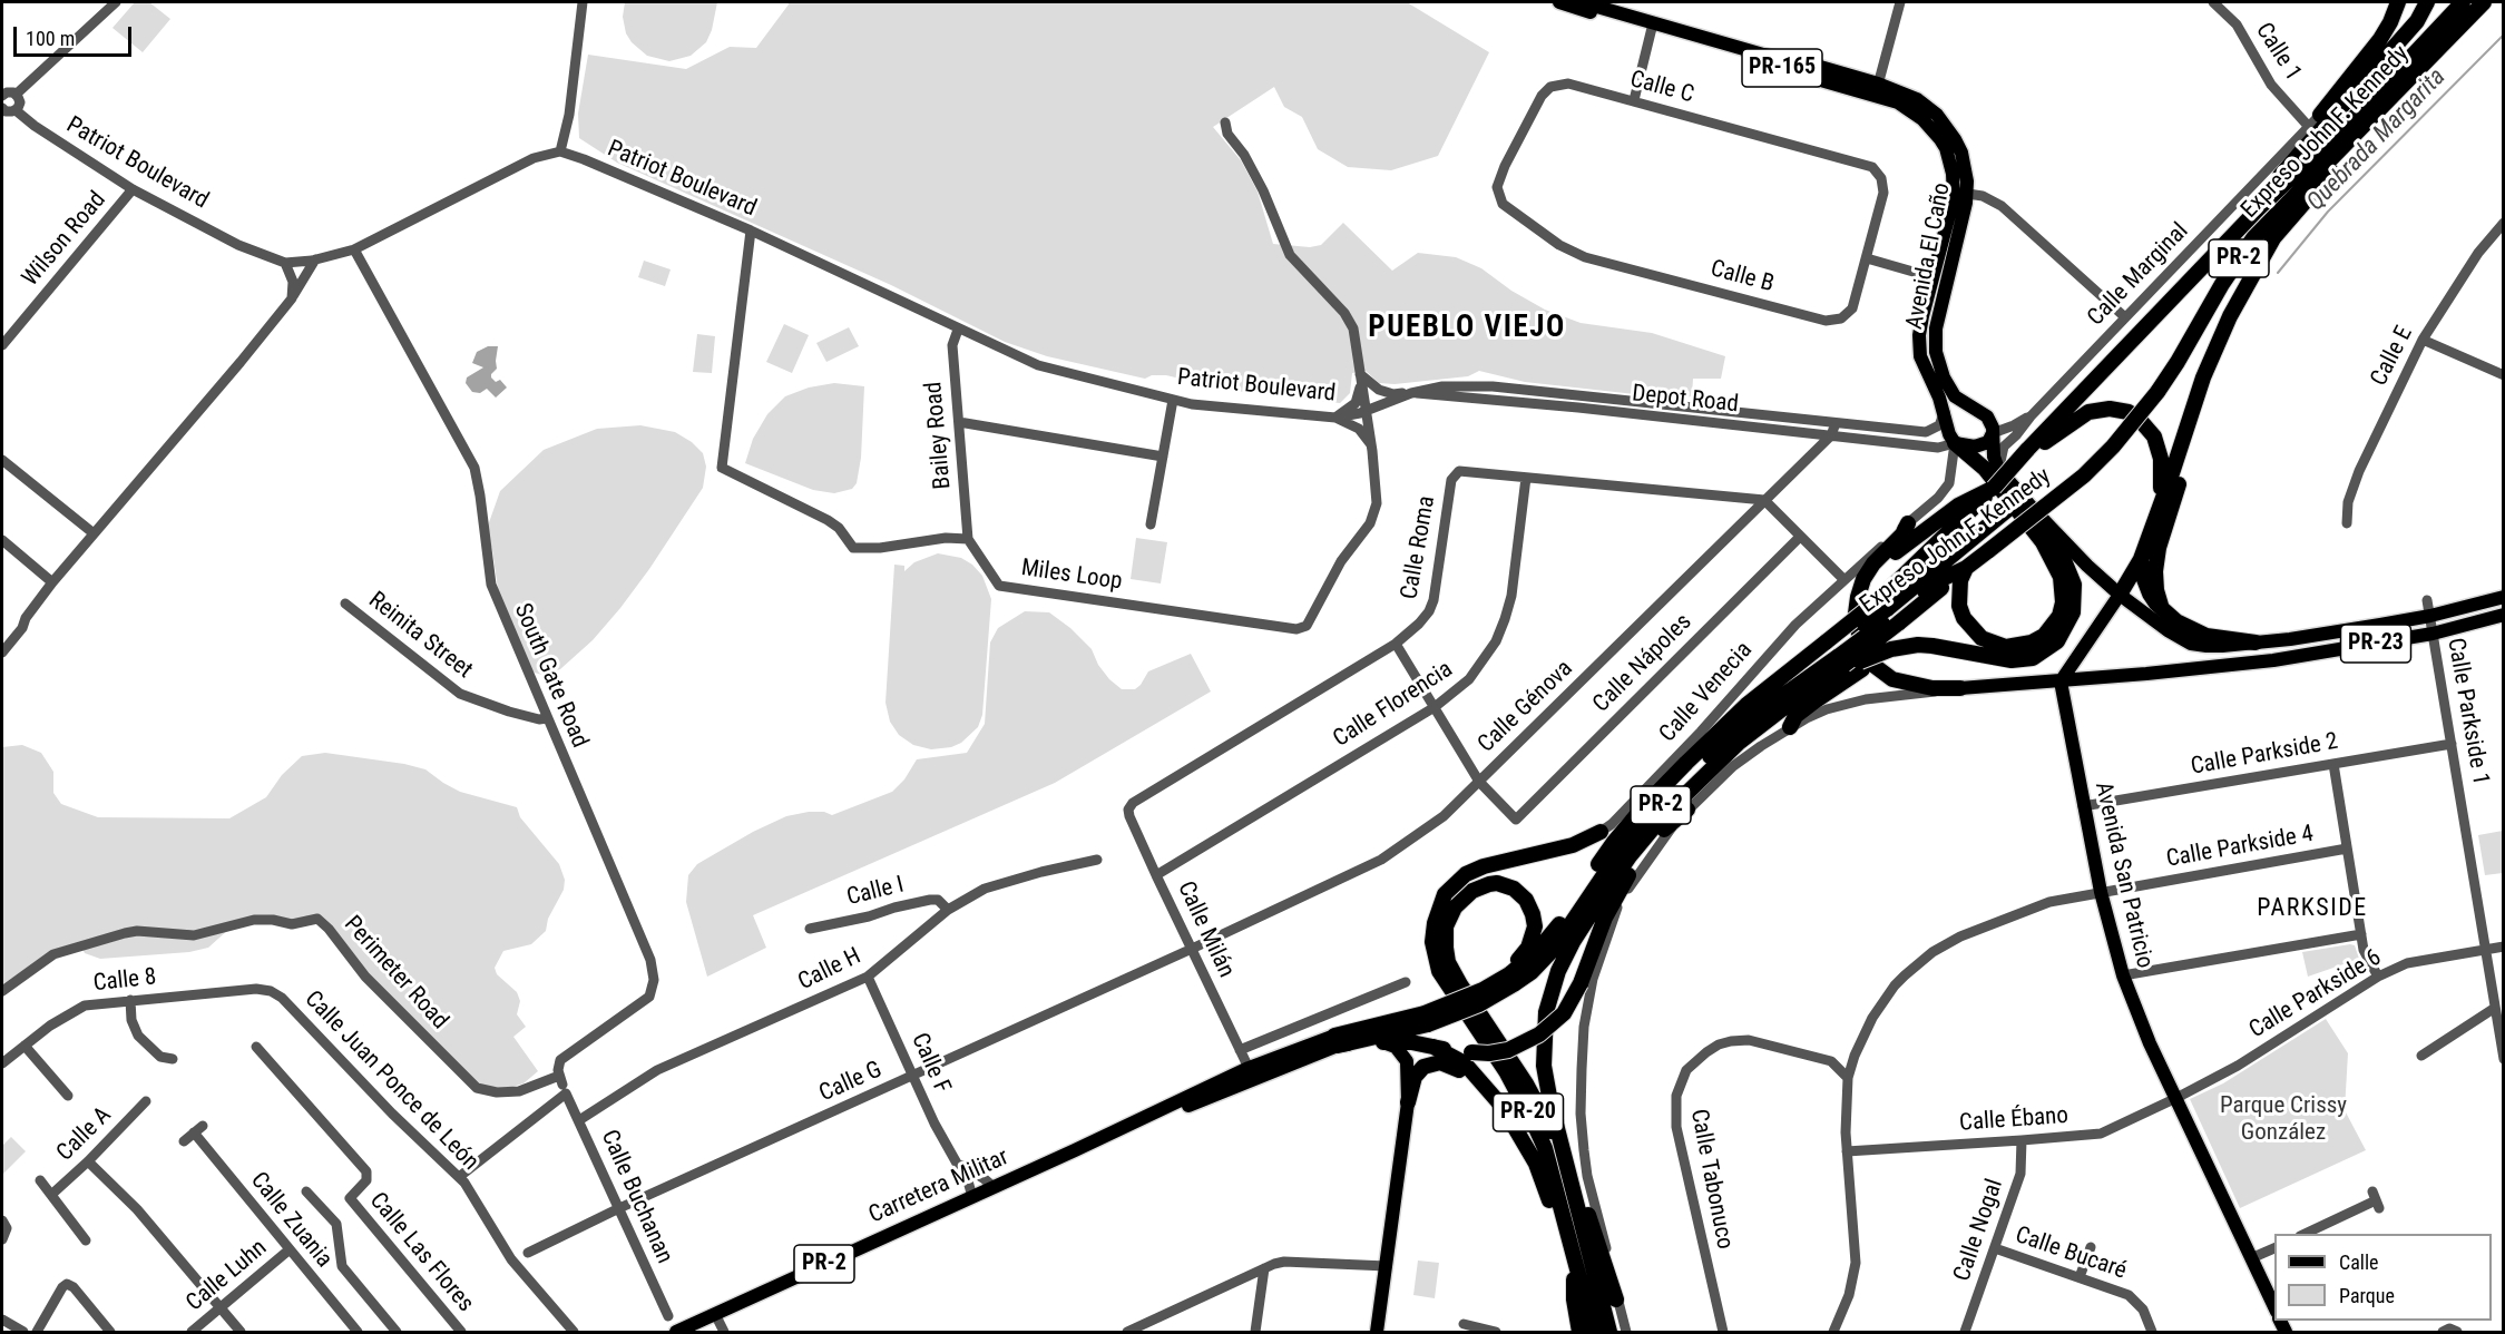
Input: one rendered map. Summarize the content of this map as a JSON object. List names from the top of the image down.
{
  "streets": {
    "highway": [
      "Expreso John F. Kennedy",
      "PR-2",
      "PR-20",
      "Carretera Militar"
    ],
    "main road": [
      "PR-165",
      "Avenida El Caño",
      "PR-23",
      "Avenida San Patricio"
    ],
    "street": [
      "Calle 1",
      "Calle C",
      "Patriot Boulevard",
      "Wilson Road",
      "Calle Marginal",
      "Calle B",
      "Calle E",
      "Depot Road",
      "Bailey Road",
      "Calle Roma",
      "Miles Loop",
      "Reinita Street",
      "Calle Nápoles",
      "South Gate Road",
      "Calle Venecia",
      "Calle Florencia",
      "Calle Génova",
      "Calle Parkside 1",
      "Calle Parkside 2",
      "Calle Parkside 4",
      "Calle I",
      "Calle Milán",
      "Calle H",
      "Perimeter Road",
      "Calle 8",
      "Calle Parkside 6",
      "Calle F",
      "Calle Juan Ponce de León",
      "Calle G",
      "Calle Ébano",
      "Calle A",
      "Calle Tabonuco",
      "Calle Buchanan",
      "Calle Zuania",
      "Calle Nogal",
      "Calle Las Flores",
      "Calle Bucaré",
      "Calle Luhn"
    ]
  },
  "crossings": [
    ["Calle 1", "Calle Marginal"],
    ["Calle C", "Calle B"],
    ["Expreso John F. Kennedy", "Carretera Militar"],
    ["Patriot Boulevard", "Wilson Road"],
    ["Patriot Boulevard", "Depot Road"],
    ["Patriot Boulevard", "Bailey Road"],
    ["Patriot Boulevard", "Miles Loop"],
    ["Patriot Boulevard", "South Gate Road"],
    ["Avenida El Caño", "Depot Road"],
    ["Calle Marginal", "PR-23"],
    ["Depot Road", "Miles Loop"],
    ["Depot Road", "Calle Génova"],
    ["Bailey Road", "Miles Loop"],
    ["Calle Roma", "Calle Florencia"],
    ["Calle Roma", "Calle Génova"],
    ["Calle Roma", "Calle Milán"],
    ["Reinita Street", "South Gate Road"],
    ["PR-23", "Calle Parkside 1"],
    ["PR-23", "Avenida San Patricio"],
    ["Calle Nápoles", "Calle Génova"],
    ["South Gate Road", "Perimeter Road"],
    ["South Gate Road", "Calle Buchanan"],
    ["Calle Florencia", "Calle Milán"],
    ["Calle Génova", "Calle Milán"],
    ["Calle Génova", "Calle G"],
    ["Calle Parkside 1", "Calle Parkside 2"],
    ["Calle Parkside 1", "Calle Parkside 6"],
    ["Calle Parkside 2", "Avenida San Patricio"],
    ["Calle Parkside 4", "Avenida San Patricio"],
    ["Calle Parkside 4", "Calle Ébano"],
    ["Calle Parkside 4", "Calle Tabonuco"],
    ["Avenida San Patricio", "Calle Parkside 6"],
    ["Avenida San Patricio", "Calle Ébano"],
    ["Calle I", "Calle H"],
    ["Calle Milán", "Calle G"],
    ["Calle Milán", "Carretera Militar"],
    ["Calle H", "Calle F"],
    ["Calle H", "Calle Buchanan"],
    ["Perimeter Road", "Calle Buchanan"],
    ["Calle 8", "Calle Juan Ponce de León"],
    ["Calle Parkside 6", "Calle Ébano"],
    ["Calle F", "Calle G"],
    ["Calle F", "Carretera Militar"],
    ["Calle G", "Calle Buchanan"],
    ["Calle Ébano", "Calle Nogal"],
    ["Calle Zuania", "Calle Luhn"],
    ["Calle Nogal", "Calle Bucaré"]
  ],
  "districts": ["PUEBLO VIEJO", "PARKSIDE"],
  "water": ["Quebrada Margarita"],
  "parks": ["Parque Crissy González"],
  "legend": ["Calle", "Parque"],
  "scale_bar": "100 m"
}
